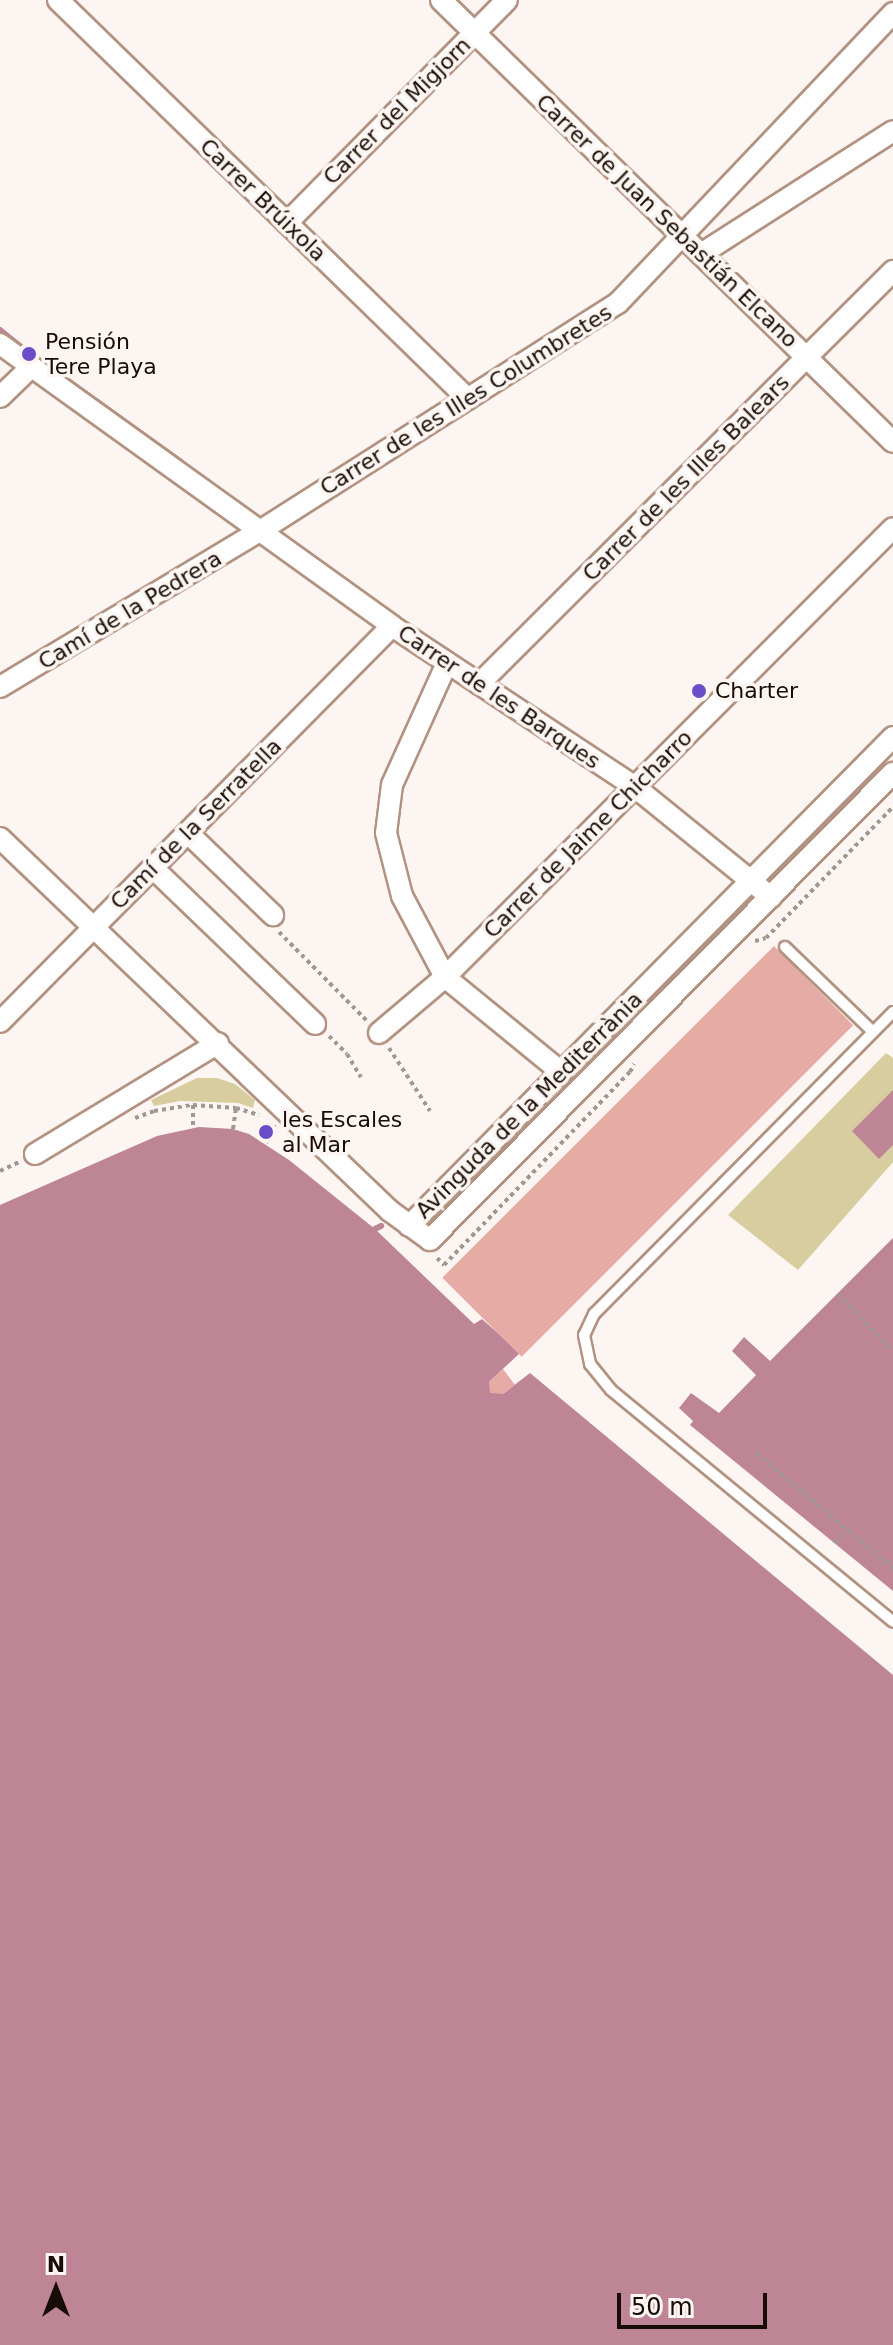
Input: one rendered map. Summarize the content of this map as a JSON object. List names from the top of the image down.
{
  "streets": {
    "street": [
      "Carrer del Migjorn",
      "Carrer Brúixola",
      "Carrer de Juan Sebastián Elcano",
      "Carrer de les Illes Columbretes",
      "Carrer de les Illes Balears",
      "Camí de la Pedrera",
      "Carrer de les Barques",
      "Camí de la Serratella",
      "Carrer de Jaime Chicharro",
      "Avinguda de la Mediterrània"
    ]
  },
  "crossings": [
    ["Carrer del Migjorn", "Carrer Brúixola"],
    ["Carrer del Migjorn", "Carrer de Juan Sebastián Elcano"],
    ["Carrer Brúixola", "Carrer de les Illes Columbretes"],
    ["Carrer de Juan Sebastián Elcano", "Carrer de les Illes Columbretes"],
    ["Carrer de Juan Sebastián Elcano", "Carrer de les Illes Balears"],
    ["Carrer de les Illes Columbretes", "Camí de la Pedrera"],
    ["Carrer de les Illes Columbretes", "Carrer de les Barques"],
    ["Carrer de les Illes Balears", "Carrer de les Barques"],
    ["Camí de la Pedrera", "Carrer de les Barques"],
    ["Carrer de les Barques", "Camí de la Serratella"],
    ["Carrer de les Barques", "Carrer de Jaime Chicharro"],
    ["Carrer de les Barques", "Avinguda de la Mediterrània"]
  ],
  "places": ["Pensión Tere Playa", "Charter", "les Escales al Mar"],
  "scale_bar": "50 m",
  "north": "top"
}
